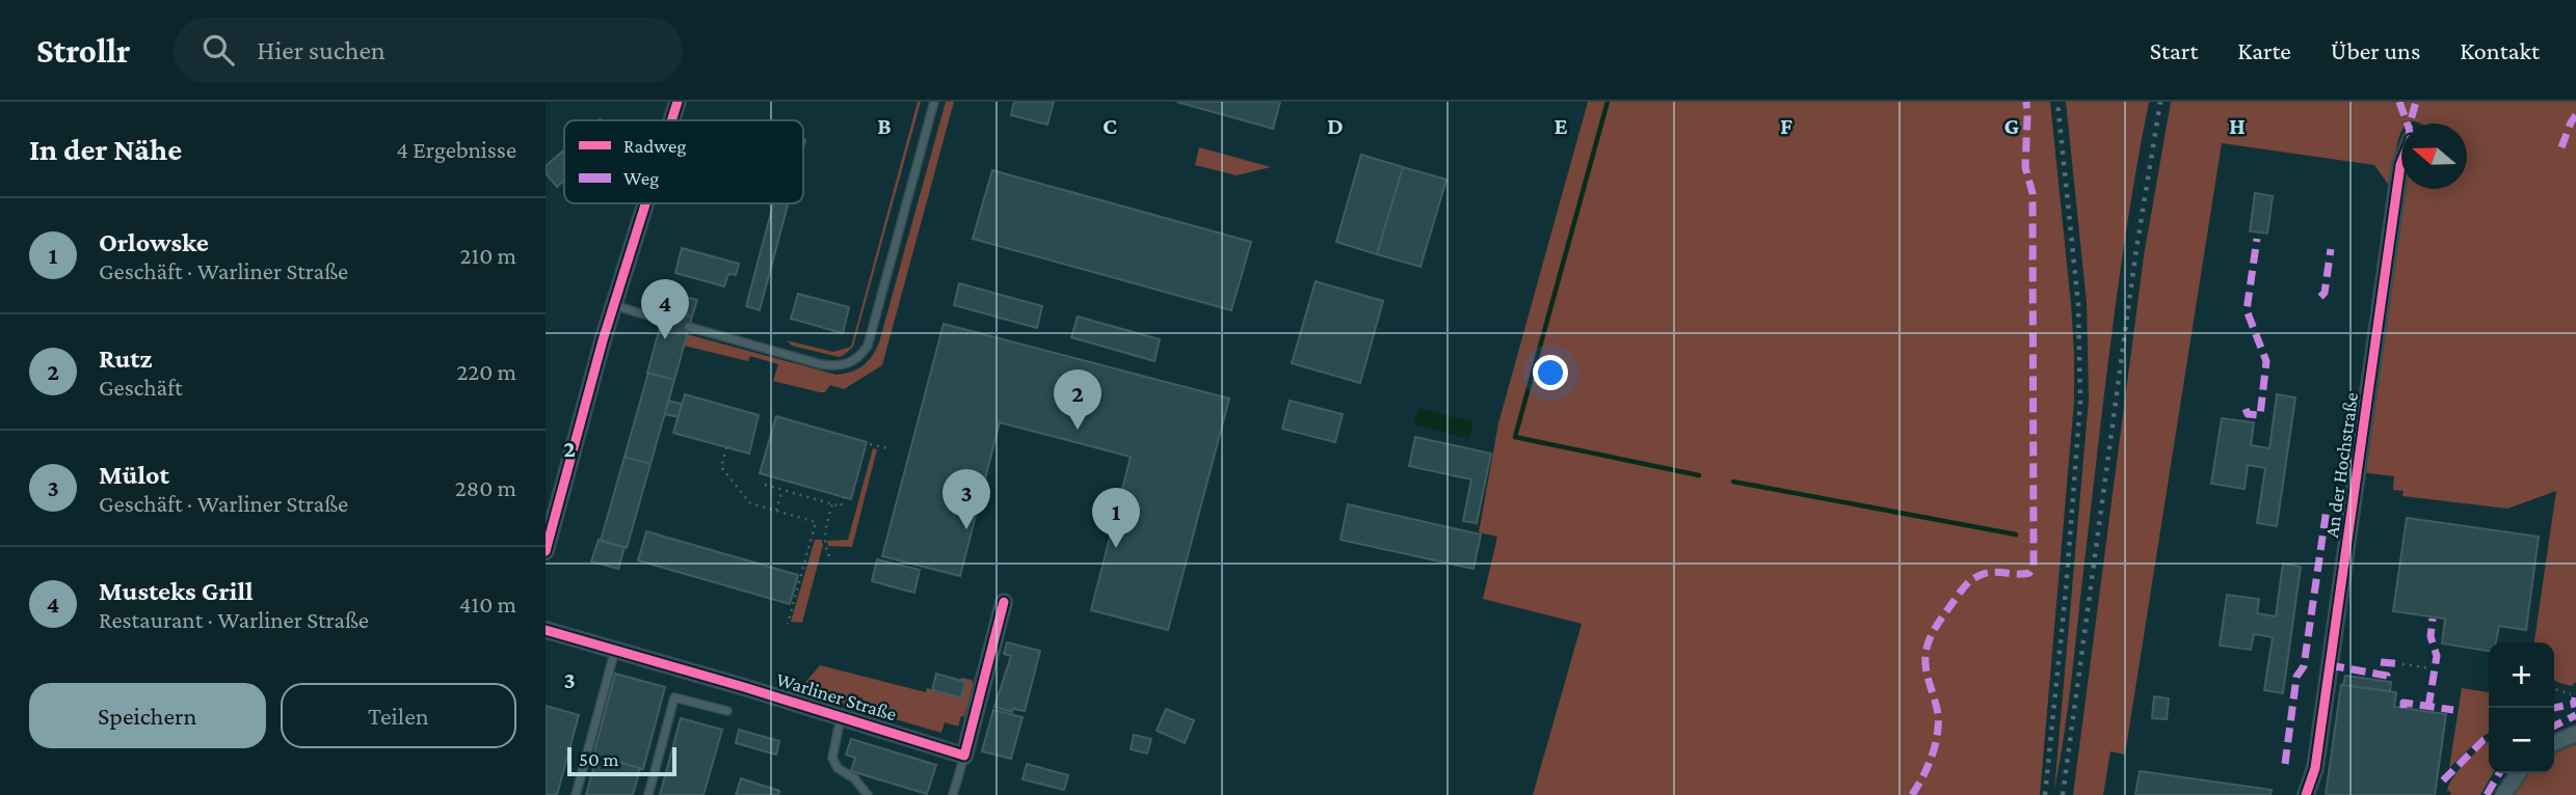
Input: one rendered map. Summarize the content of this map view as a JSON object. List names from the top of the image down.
{
  "streets": {
    "street": ["An der Hochstraße", "Warliner Straße"]
  },
  "legend": ["Radweg", "Weg"],
  "scale_bar": "50 m",
  "north": "left",
  "page": {
    "header": "Strollr",
    "search": "Hier suchen",
    "nav": [
      "Start",
      "Karte",
      "Über uns",
      "Kontakt"
    ],
    "heading": ["In der Nähe", "4 Ergebnisse"],
    "list": [
      {
        "mark": "1",
        "name": "Orlowske",
        "note": "Geschäft · Warliner Straße",
        "value": "210 m"
      },
      {
        "mark": "2",
        "name": "Rutz",
        "note": "Geschäft",
        "value": "220 m"
      },
      {
        "mark": "3",
        "name": "Mülot",
        "note": "Geschäft · Warliner Straße",
        "value": "280 m"
      },
      {
        "mark": "4",
        "name": "Musteks Grill",
        "note": "Restaurant · Warliner Straße",
        "value": "410 m"
      }
    ],
    "pins": [
      "4",
      "2",
      "3",
      "1"
    ],
    "map_buttons": ["+", "−"],
    "buttons": ["Speichern", "Teilen"],
    "scale": "50 m"
  },
  "grid": {
    "columns": [
      "B",
      "C",
      "D",
      "E",
      "F",
      "G",
      "H"
    ],
    "rows": ["2", "3"]
  }
}
